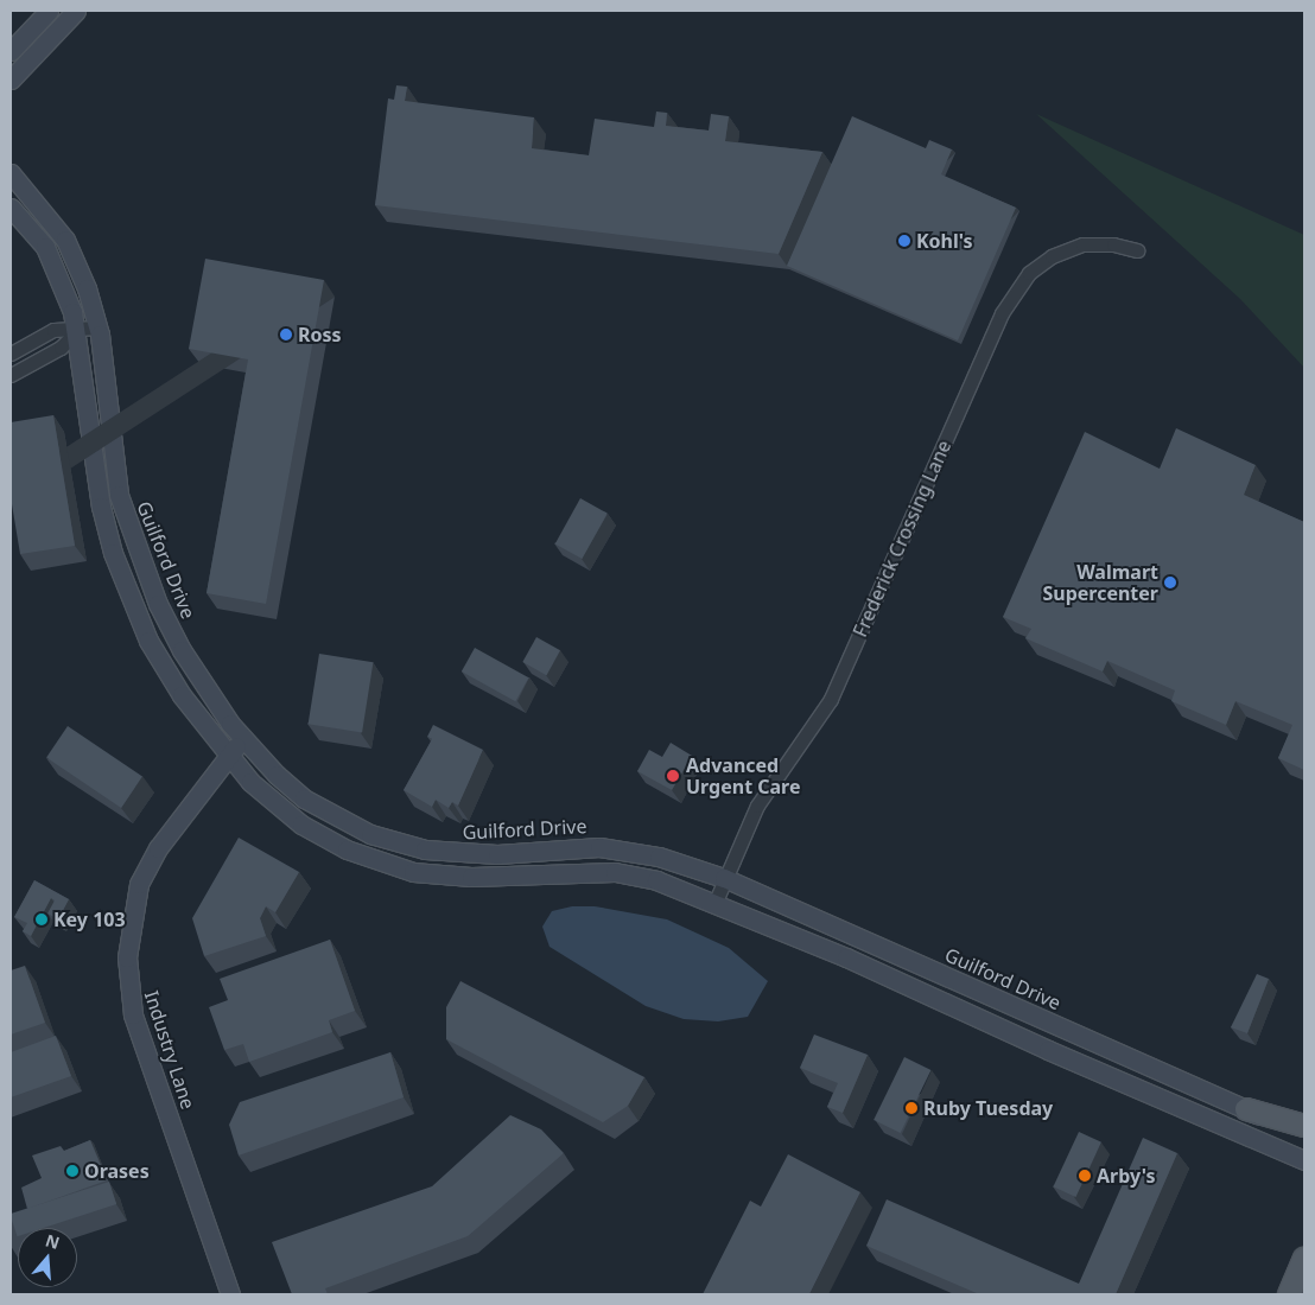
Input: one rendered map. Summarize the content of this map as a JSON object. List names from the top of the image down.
{
  "streets": {
    "main road": ["Guilford Drive", "Industry Lane"],
    "street": ["Frederick Crossing Lane"]
  },
  "crossings": [
    ["Frederick Crossing Lane", "Guilford Drive"],
    ["Guilford Drive", "Industry Lane"]
  ],
  "places": [
    "Kohl's",
    "Ross",
    "Walmart Supercenter",
    "Advanced Urgent Care",
    "Key 103",
    "Ruby Tuesday",
    "Orases",
    "Arby's"
  ],
  "north": "top"
}
